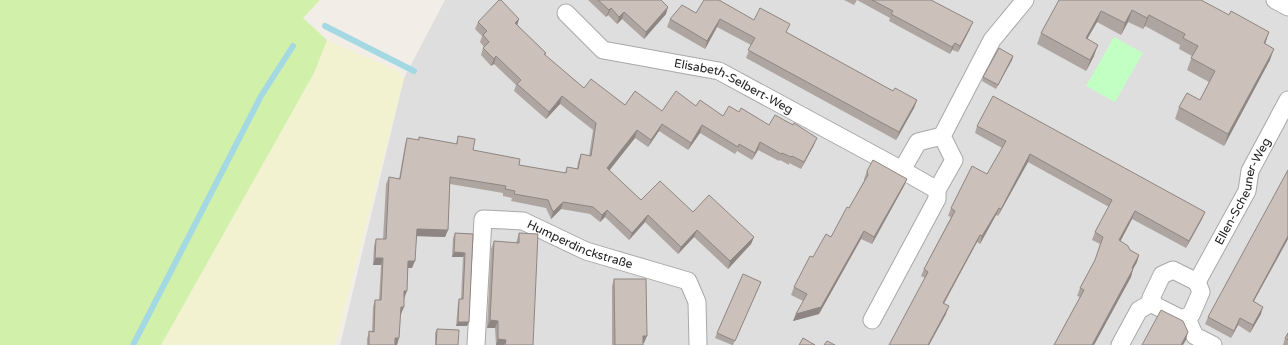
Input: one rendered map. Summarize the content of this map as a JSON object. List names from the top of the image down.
{
  "streets": {
    "street": ["Elisabeth-Selbert-Weg", "Ellen-Scheuner-Weg", "Humperdinckstraße"]
  }
}
